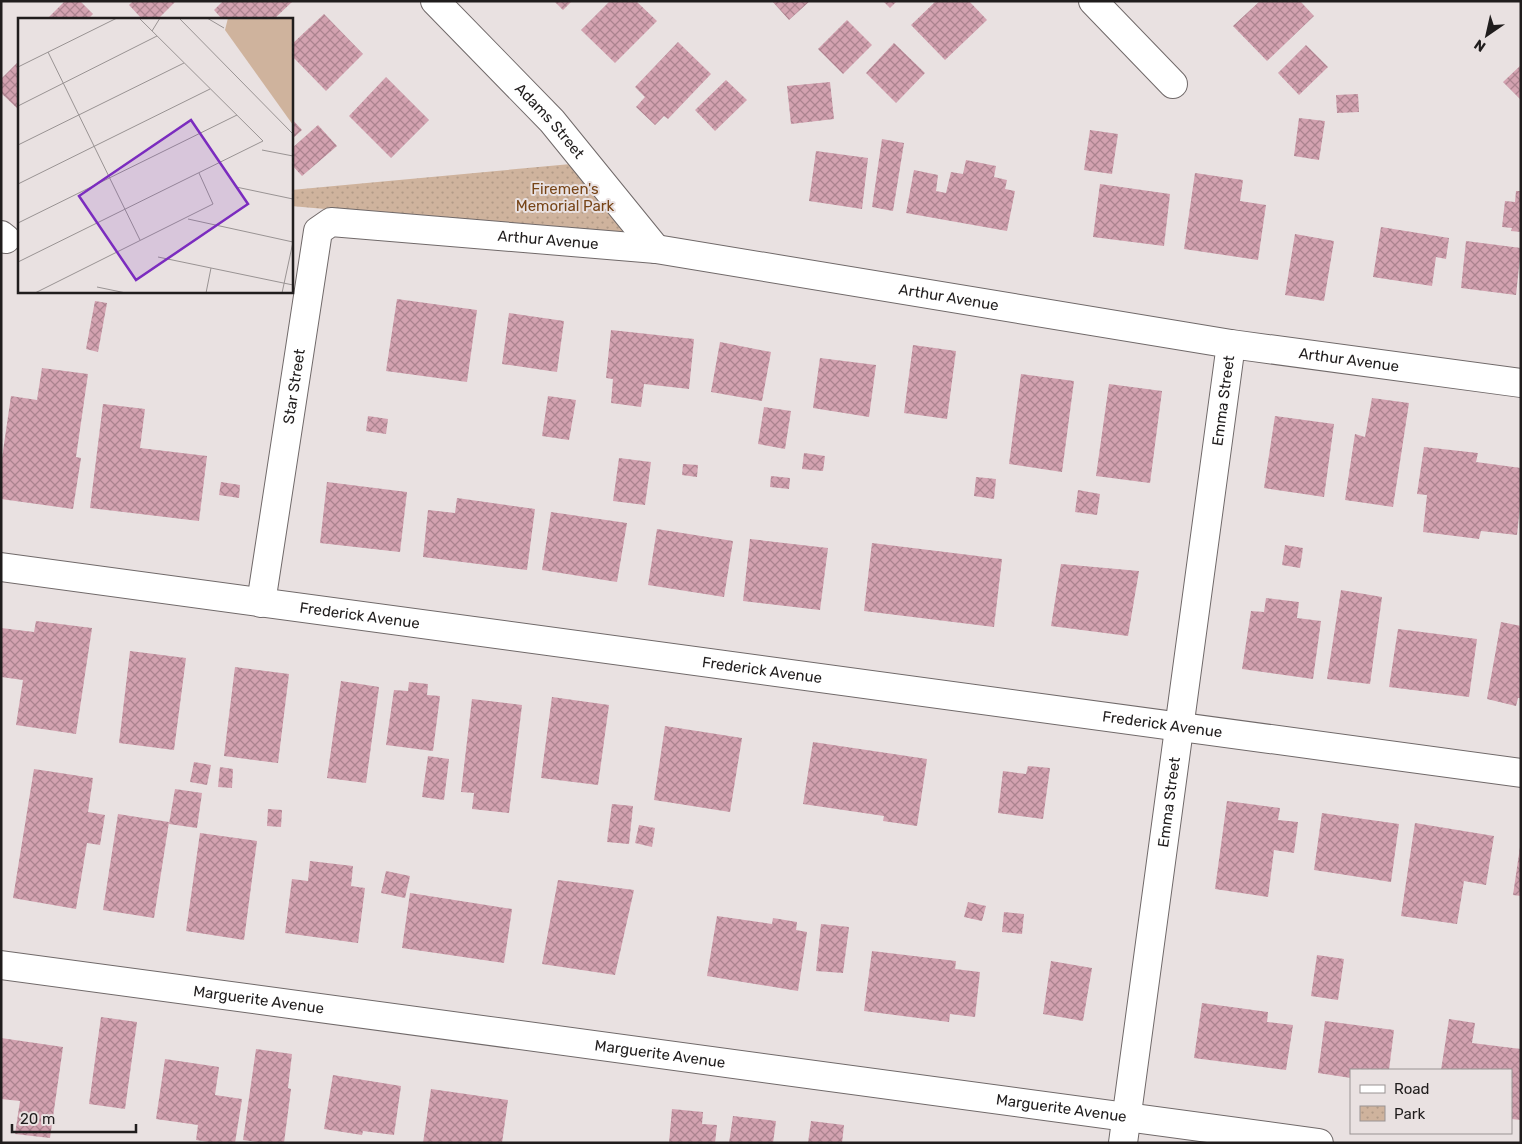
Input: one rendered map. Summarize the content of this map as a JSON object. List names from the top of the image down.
{
  "streets": {
    "street": [
      "Adams Street",
      "Arthur Avenue",
      "Star Street",
      "Emma Street",
      "Frederick Avenue",
      "Marguerite Avenue"
    ]
  },
  "crossings": [
    ["Adams Street", "Arthur Avenue"],
    ["Arthur Avenue", "Star Street"],
    ["Arthur Avenue", "Emma Street"],
    ["Star Street", "Frederick Avenue"],
    ["Emma Street", "Frederick Avenue"],
    ["Emma Street", "Marguerite Avenue"]
  ],
  "parks": ["Firemen's Memorial Park"],
  "legend": ["Road", "Park"],
  "scale_bar": "20 m",
  "north": "bottom left"
}
